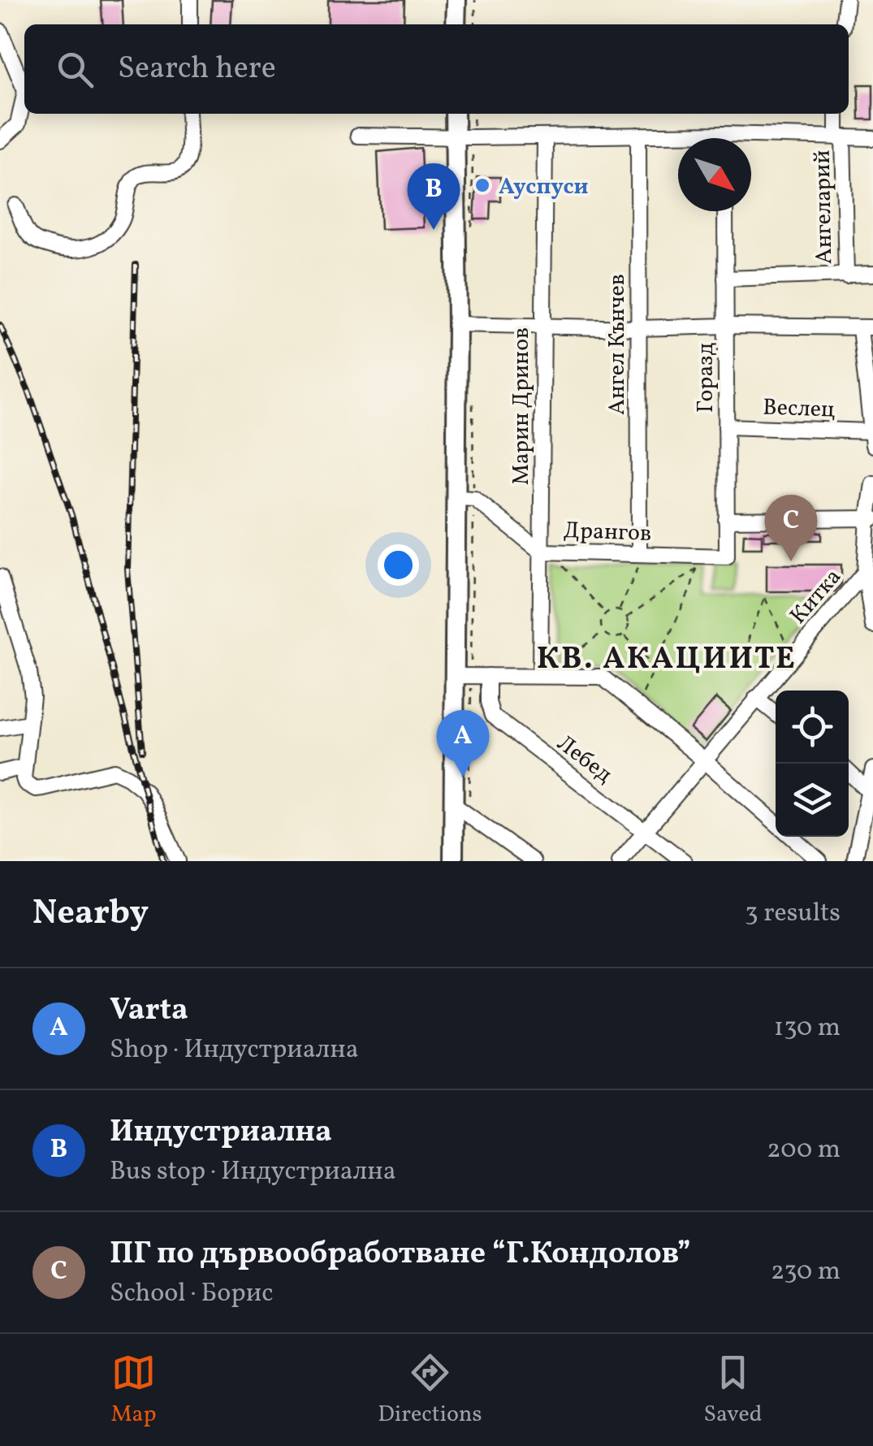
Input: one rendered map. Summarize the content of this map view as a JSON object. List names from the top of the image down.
{
  "streets": {
    "street": [
      "Ангеларий",
      "Ангел Кънчев",
      "Горазд",
      "Марин Дринов",
      "Веслец",
      "Дрангов",
      "Китка",
      "Лебед"
    ]
  },
  "crossings": [
    ["Ангел Кънчев", "Дрангов"],
    ["Горазд", "Веслец"],
    ["Горазд", "Дрангов"],
    ["Марин Дринов", "Дрангов"],
    ["Китка", "Лебед"]
  ],
  "districts": ["КВ. АКАЦИИТЕ"],
  "places": ["Ауспуси"],
  "north": "bottom right",
  "page": {
    "search": "Search here",
    "pins": ["B", "C", "A"],
    "heading": ["Nearby", "3 results"],
    "list": [
      {
        "mark": "A",
        "name": "Varta",
        "note": "Shop · Индустриална",
        "value": "130 m"
      },
      {
        "mark": "B",
        "name": "Индустриална",
        "note": "Bus stop · Индустриална",
        "value": "200 m"
      },
      {
        "mark": "C",
        "name": "ПГ по дървообработване “Г.Кондолов”",
        "note": "School · Борис",
        "value": "230 m"
      }
    ],
    "nav": ["Map", "Directions", "Saved"]
  }
}
